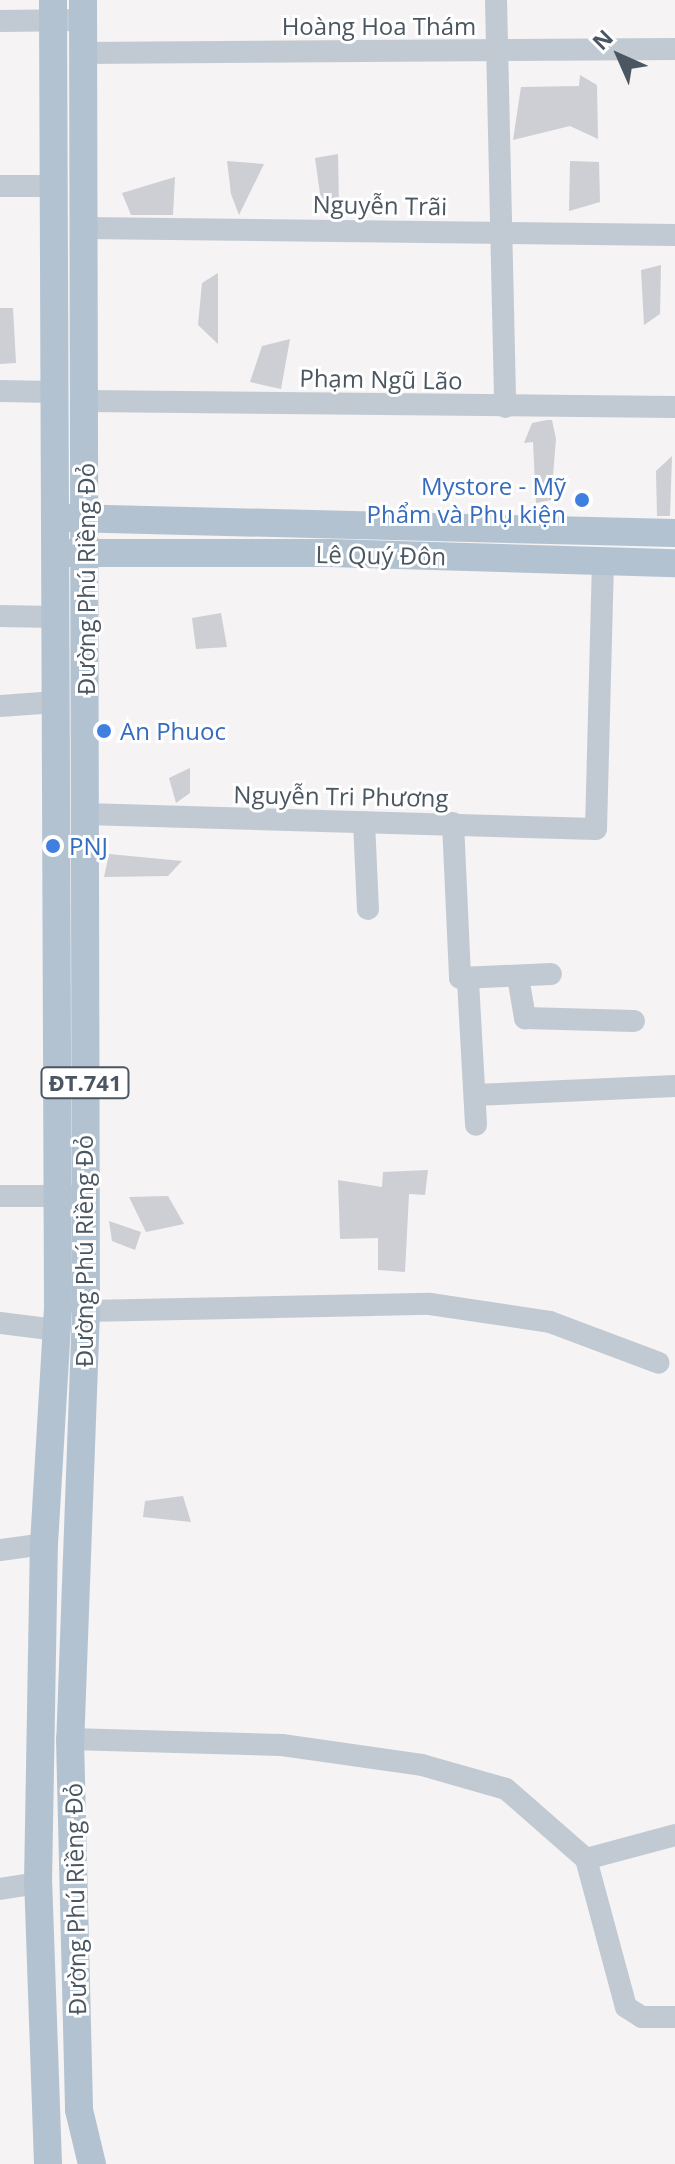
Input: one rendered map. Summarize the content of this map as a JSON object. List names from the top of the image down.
{
  "streets": {
    "main road": ["Lê Quý Đôn", "Đường Phú Riềng Đỏ", "ĐT.741"],
    "street": [
      "Hoàng Hoa Thám",
      "Nguyễn Trãi",
      "Phạm Ngũ Lão",
      "Nguyễn Tri Phương"
    ]
  },
  "crossings": [
    ["Hoàng Hoa Thám", "Đường Phú Riềng Đỏ"],
    ["Nguyễn Trãi", "Đường Phú Riềng Đỏ"],
    ["Phạm Ngũ Lão", "Đường Phú Riềng Đỏ"],
    ["Lê Quý Đôn", "Đường Phú Riềng Đỏ"],
    ["Lê Quý Đôn", "Nguyễn Tri Phương"],
    ["Đường Phú Riềng Đỏ", "Nguyễn Tri Phương"]
  ],
  "places": ["Mystore - Mỹ Phẩm và Phụ kiện", "An Phuoc", "PNJ"],
  "north": "top left"
}
